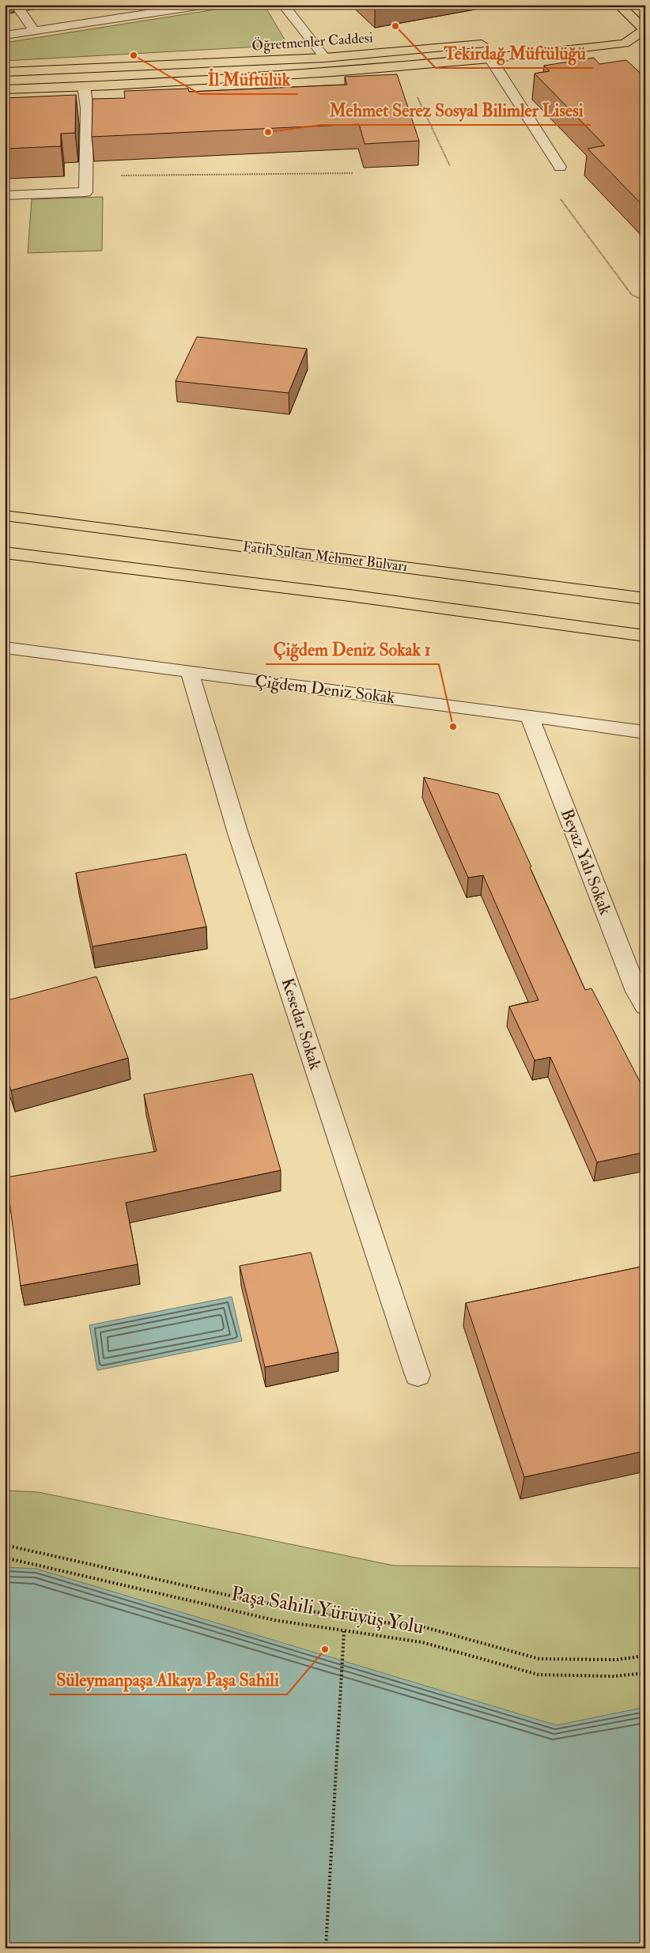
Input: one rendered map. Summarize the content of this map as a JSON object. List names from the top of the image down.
{
  "streets": {
    "main road": ["Öğretmenler Caddesi", "Fatih Sultan Mehmet Bulvarı"],
    "street": ["Çiğdem Deniz Sokak", "Beyaz Yalı Sokak", "Kesedar Sokak"],
    "path": ["Paşa Sahili Yürüyüş Yolu"]
  },
  "crossings": [
    ["Çiğdem Deniz Sokak", "Beyaz Yalı Sokak"],
    ["Çiğdem Deniz Sokak", "Kesedar Sokak"]
  ],
  "places": [
    "Tekirdağ Müftülüğü",
    "İl Müftülük",
    "Mehmet Serez Sosyal Bilimler Lisesi",
    "Çiğdem Deniz Sokak 1",
    "Süleymanpaşa Alkaya Paşa Sahili"
  ]
}
